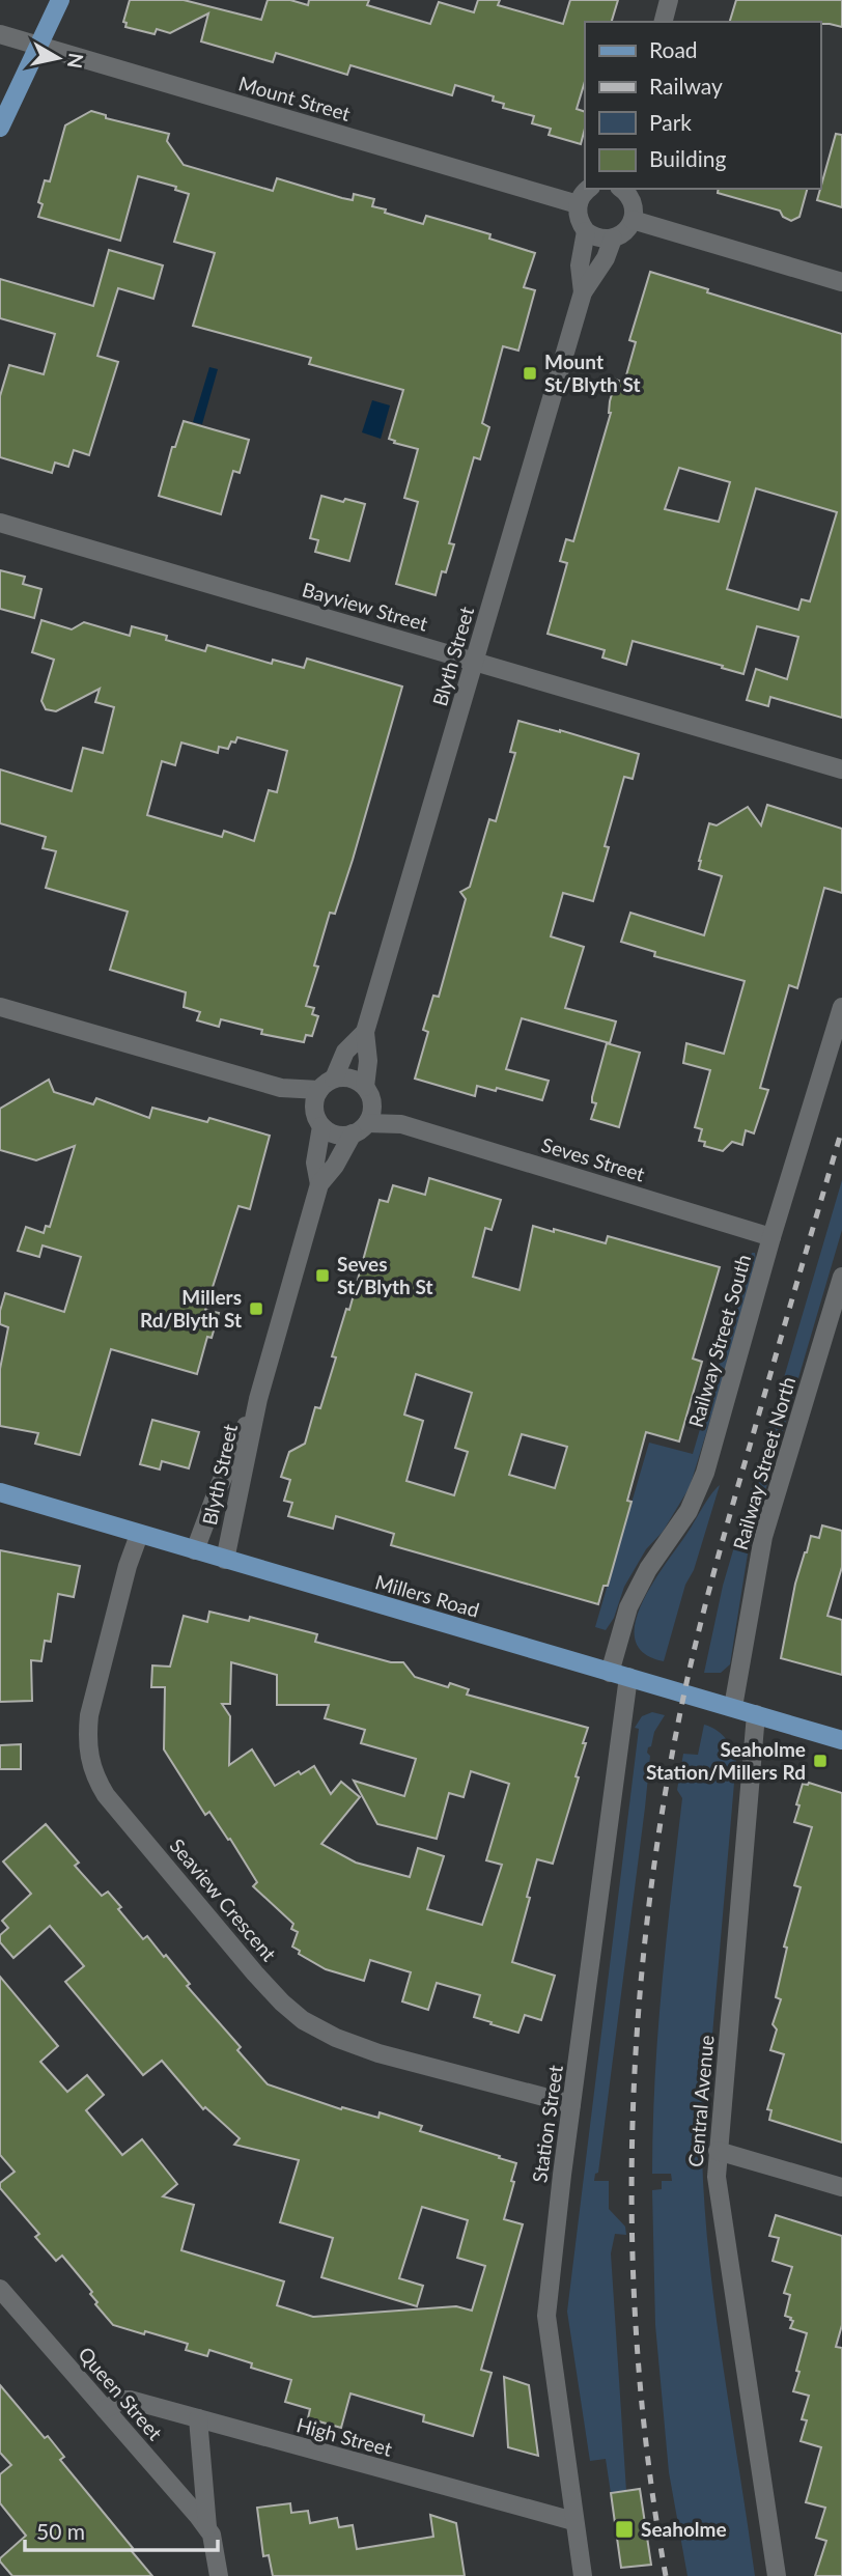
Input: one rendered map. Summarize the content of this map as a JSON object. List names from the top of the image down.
{
  "streets": {
    "main road": ["Millers Road"],
    "street": [
      "Mount Street",
      "Bayview Street",
      "Blyth Street",
      "Seves Street",
      "Railway Street South",
      "Railway Street North",
      "Seaview Crescent",
      "Central Avenue",
      "Station Street",
      "Queen Street",
      "High Street"
    ]
  },
  "crossings": [
    ["Bayview Street", "Blyth Street"],
    ["Blyth Street", "Seves Street"],
    ["Blyth Street", "Millers Road"],
    ["Seves Street", "Railway Street South"],
    ["Railway Street South", "Millers Road"],
    ["Railway Street South", "Station Street"],
    ["Railway Street North", "Millers Road"],
    ["Millers Road", "Seaview Crescent"],
    ["Millers Road", "Central Avenue"],
    ["Millers Road", "Station Street"],
    ["Seaview Crescent", "Station Street"],
    ["Station Street", "High Street"],
    ["Queen Street", "High Street"]
  ],
  "places": {
    "transit": [
      "Mount St/Blyth St",
      "Seves St/Blyth St",
      "Millers Rd/Blyth St",
      "Seaholme Station/Millers Rd",
      "Seaholme"
    ]
  },
  "legend": [
    "Road",
    "Railway",
    "Park",
    "Building"
  ],
  "scale_bar": "50 m",
  "north": "right"
}
